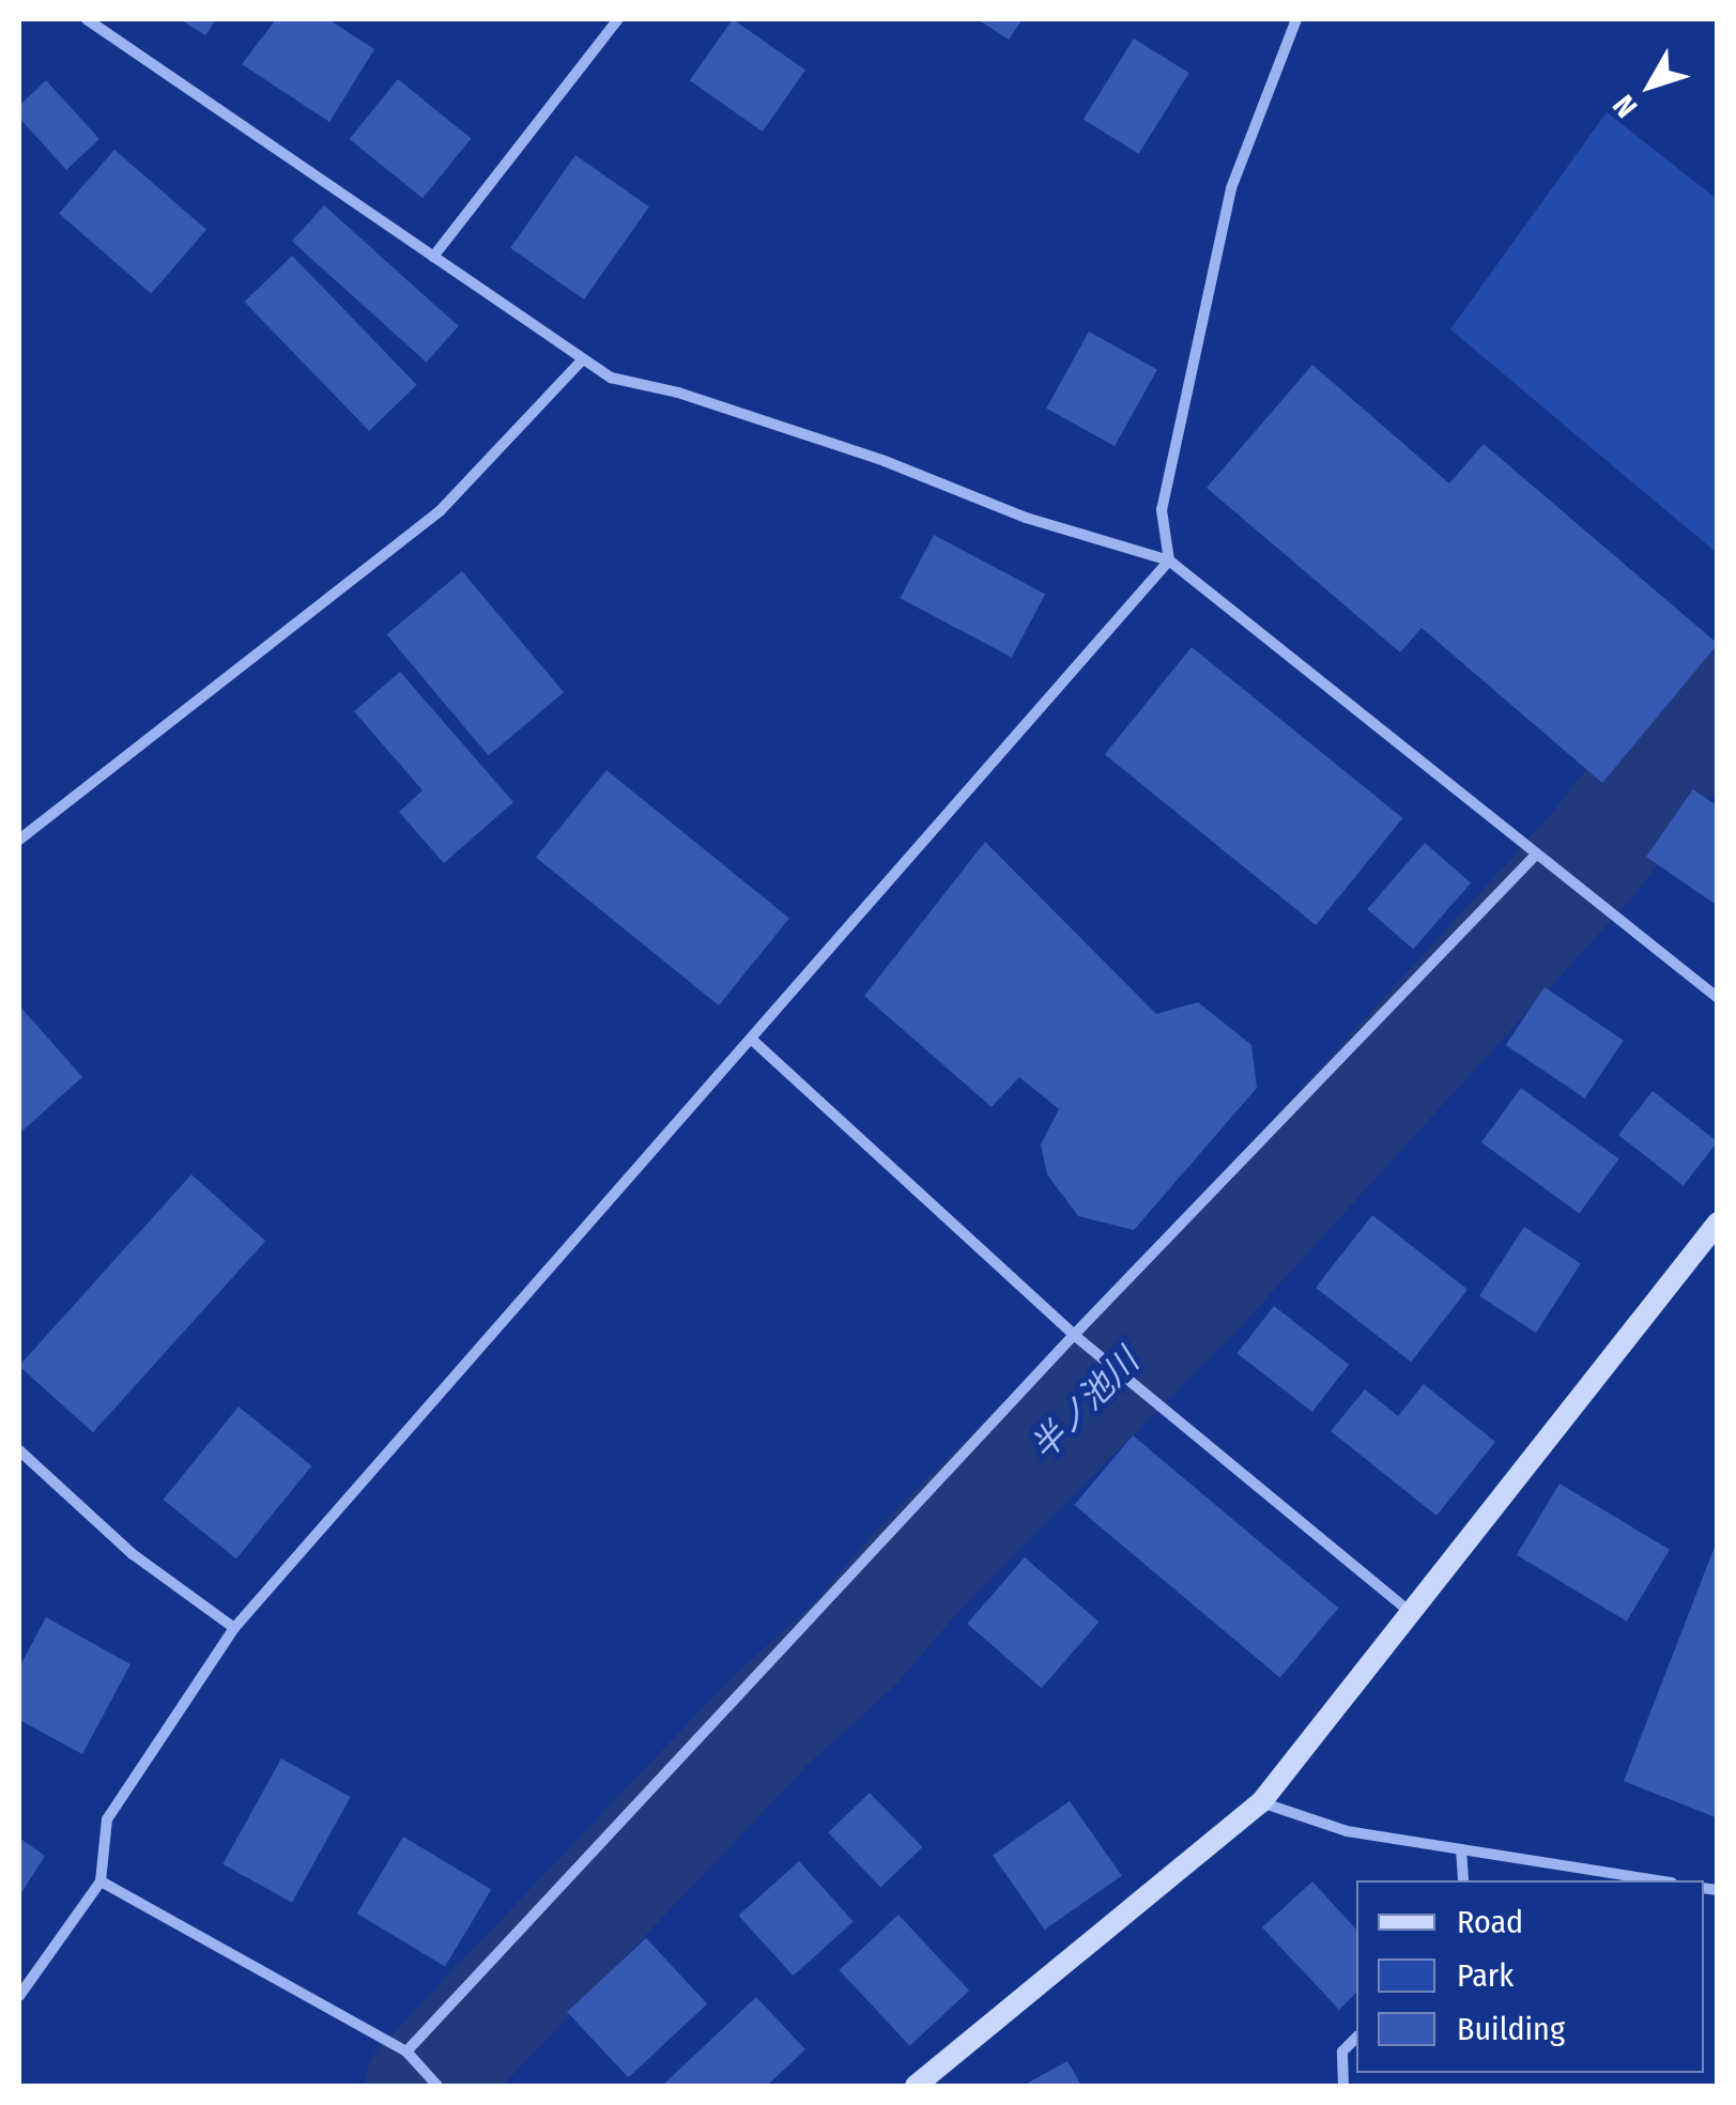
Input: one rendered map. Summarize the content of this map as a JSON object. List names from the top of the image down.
{
  "water": ["半ノ池川"],
  "legend": ["Road", "Park", "Building"],
  "north": "bottom left"
}
